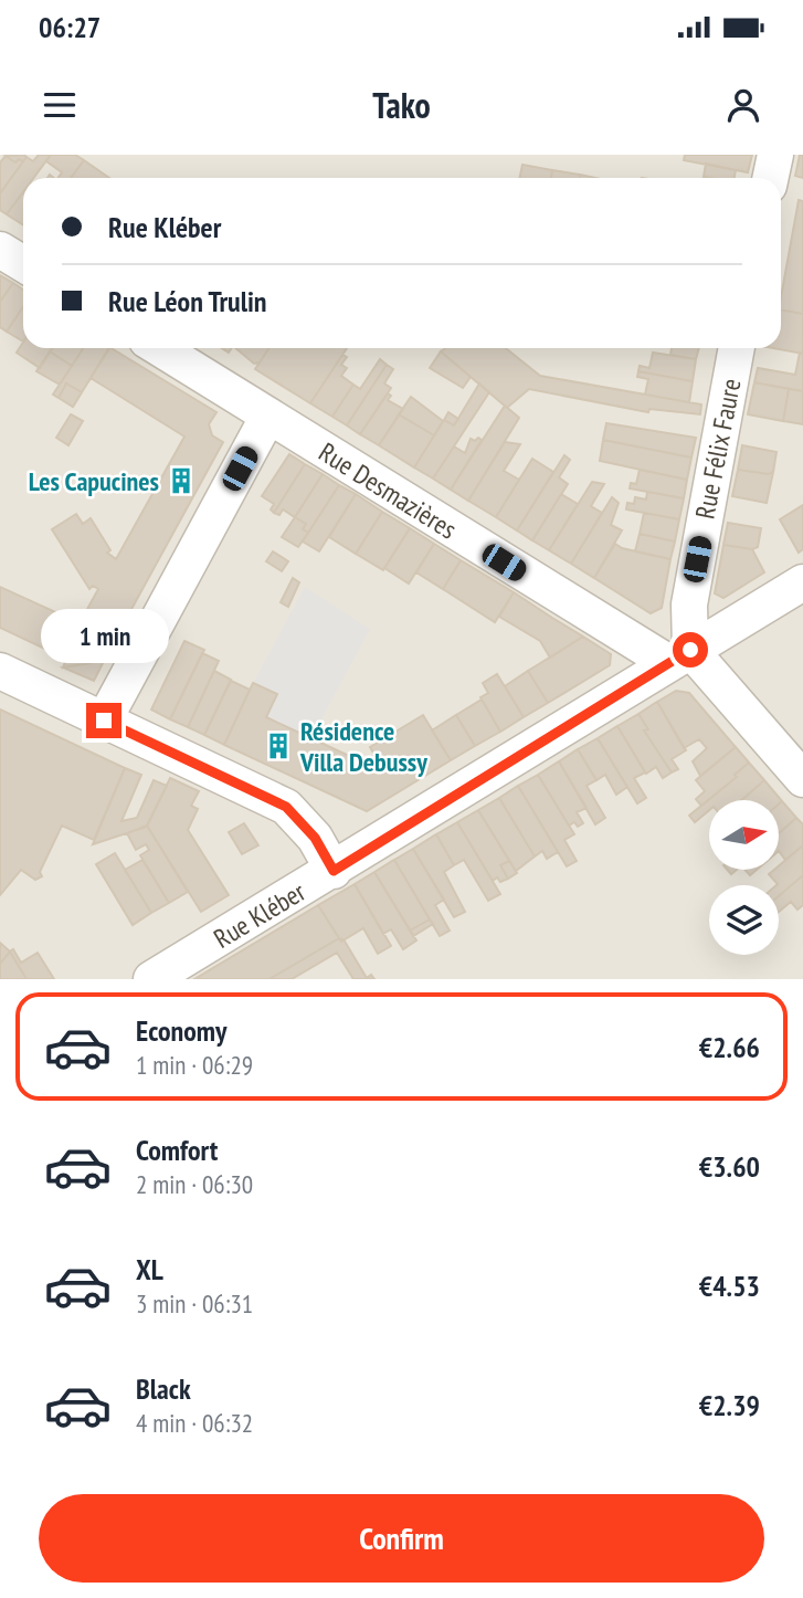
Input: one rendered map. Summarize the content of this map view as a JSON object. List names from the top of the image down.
{
  "streets": {
    "street": ["Rue Félix Faure", "Rue Desmazières", "Rue Kléber"]
  },
  "crossings": [
    ["Rue Félix Faure", "Rue Desmazières"],
    ["Rue Félix Faure", "Rue Kléber"],
    ["Rue Desmazières", "Rue Kléber"]
  ],
  "places": {
    "building": ["Les Capucines", "Résidence Villa Debussy"]
  },
  "north": "right",
  "page": {
    "status": "06:27",
    "header": "Tako",
    "banner": ["Rue Kléber", "Rue Léon Trulin"],
    "bubble": "1 min",
    "list": [
      {
        "name": "Economy",
        "note": "1 min · 06:29",
        "value": "€2.66"
      },
      {
        "name": "Comfort",
        "note": "2 min · 06:30",
        "value": "€3.60"
      },
      {
        "name": "XL",
        "note": "3 min · 06:31",
        "value": "€4.53"
      },
      {
        "name": "Black",
        "note": "4 min · 06:32",
        "value": "€2.39"
      }
    ],
    "buttons": "Confirm"
  }
}
